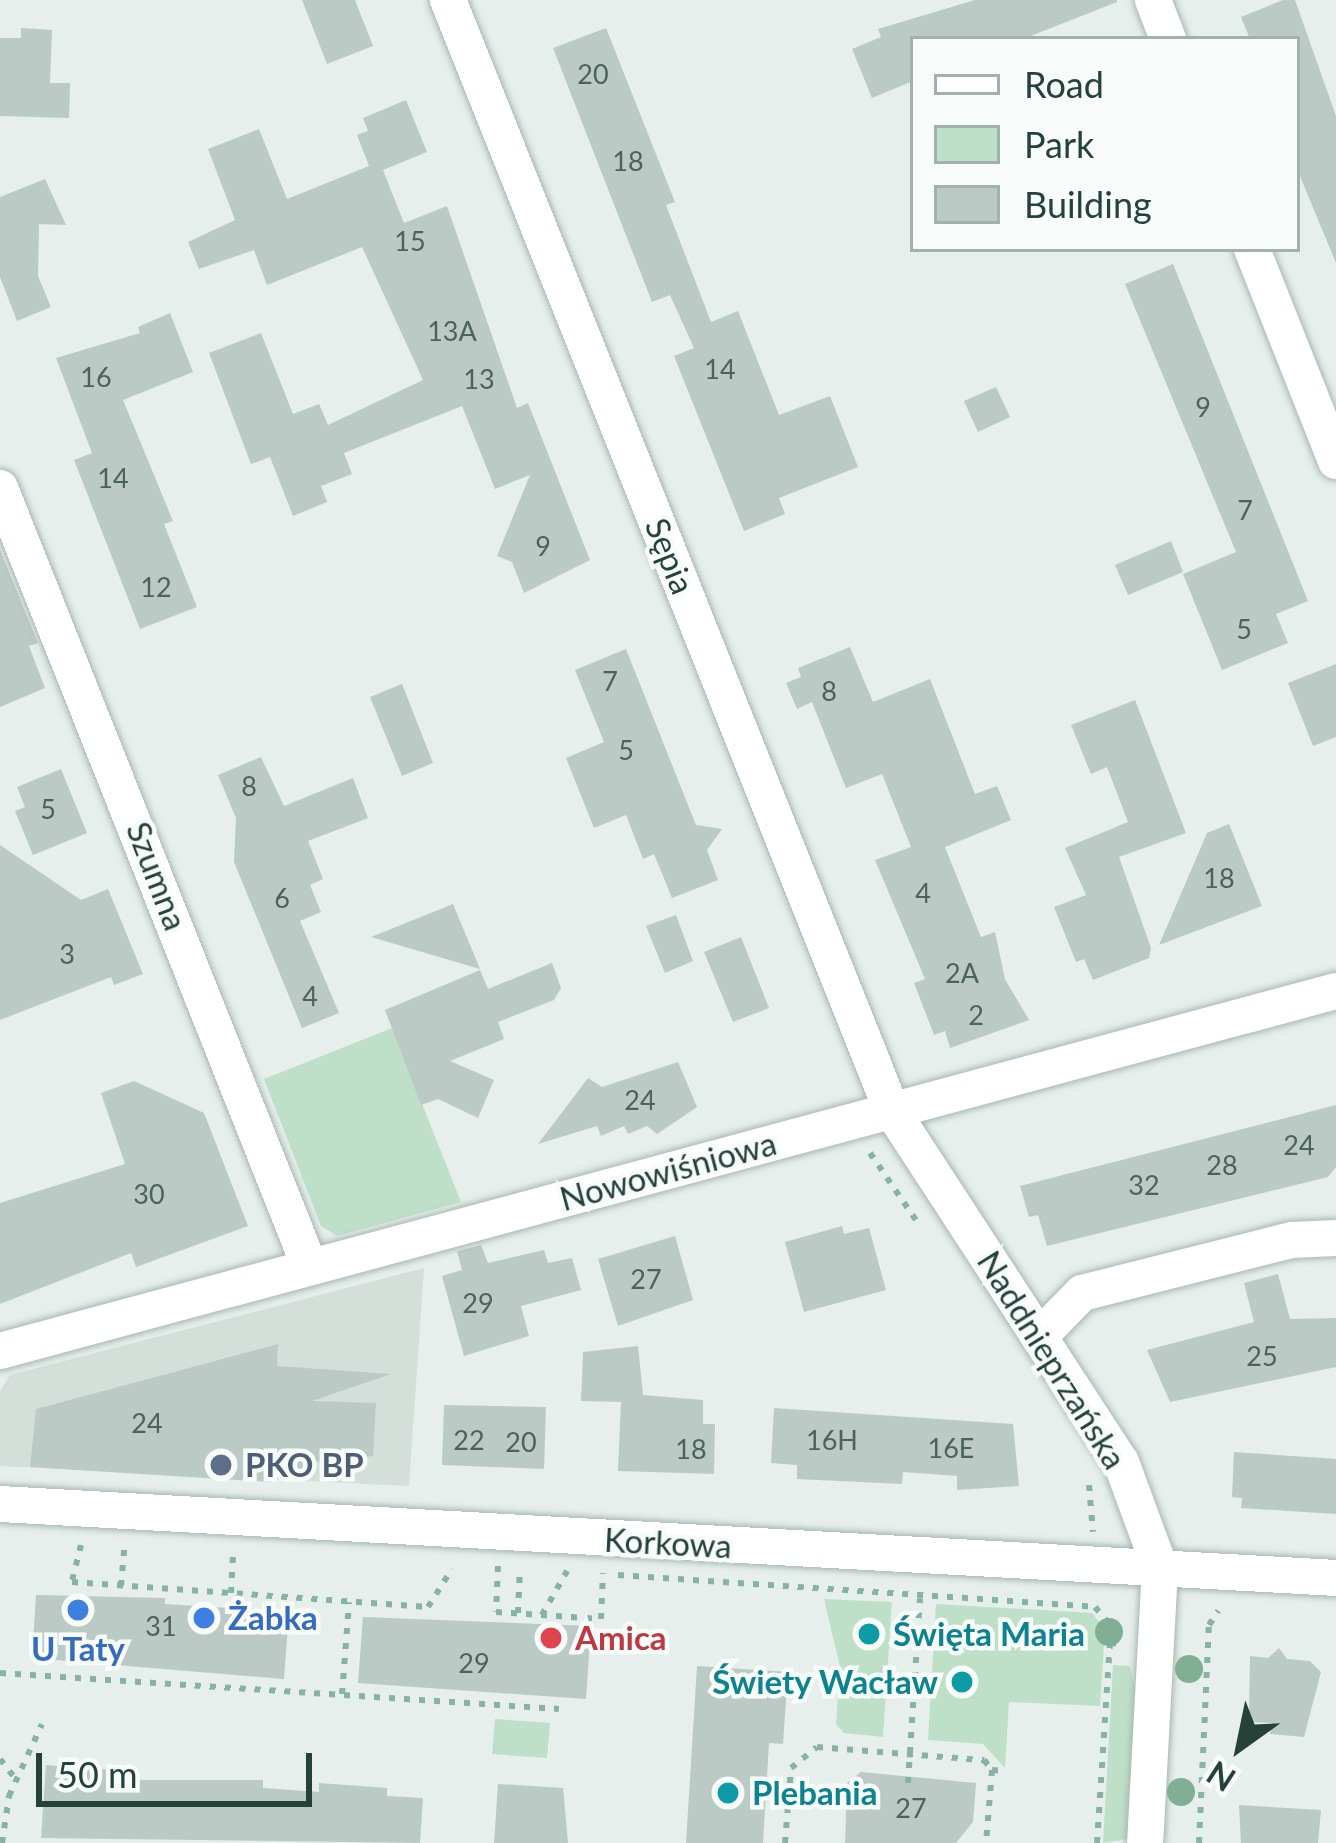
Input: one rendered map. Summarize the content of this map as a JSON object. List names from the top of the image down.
{
  "streets": {
    "street": [
      "Sępia",
      "Szumna",
      "Nowowiśniowa",
      "Naddnieprzańska",
      "Korkowa"
    ]
  },
  "crossings": [
    ["Sępia", "Nowowiśniowa"],
    ["Sępia", "Naddnieprzańska"],
    ["Szumna", "Nowowiśniowa"],
    ["Nowowiśniowa", "Naddnieprzańska"],
    ["Naddnieprzańska", "Korkowa"]
  ],
  "places": [
    "PKO BP",
    "U Taty",
    "Żabka",
    "Święta Maria",
    "Amica",
    "Świety Wacław",
    "Plebania"
  ],
  "house_numbers": [
    "20",
    "18",
    "15",
    "13A",
    "14",
    "16",
    "13",
    "9",
    "14",
    "7",
    "9",
    "12",
    "5",
    "7",
    "8",
    "5",
    "8",
    "5",
    "18",
    "4",
    "6",
    "3",
    "2A",
    "4",
    "2",
    "24",
    "24",
    "28",
    "32",
    "30",
    "27",
    "29",
    "25",
    "24",
    "22",
    "16H",
    "20",
    "16E",
    "18",
    "31",
    "29",
    "27"
  ],
  "legend": ["Road", "Park", "Building"],
  "scale_bar": "50 m",
  "north": "bottom left"
}
